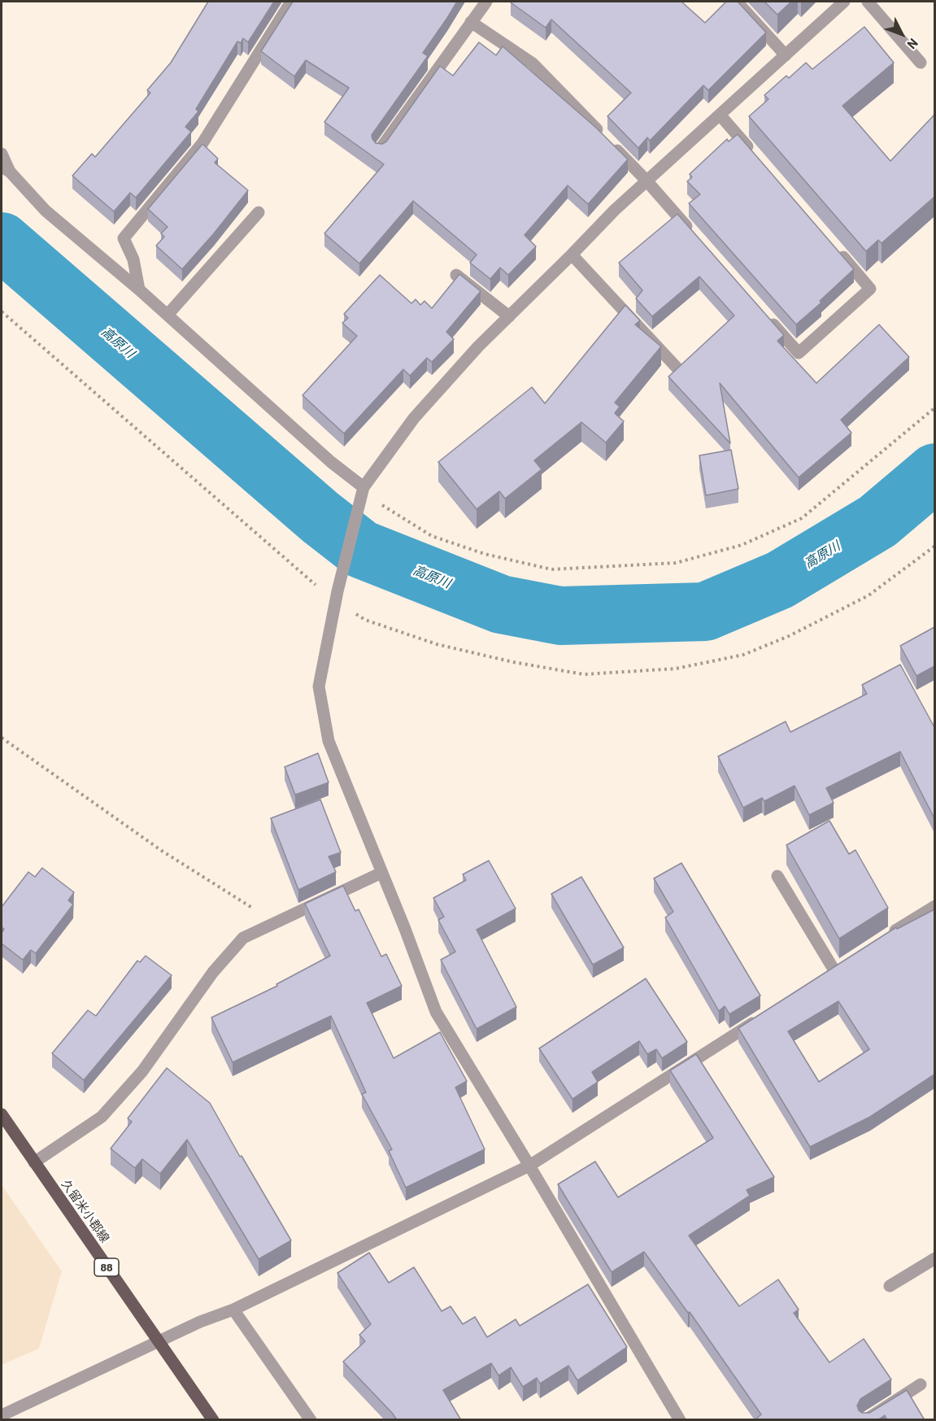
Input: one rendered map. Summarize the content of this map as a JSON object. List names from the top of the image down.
{
  "streets": {
    "main road": ["久留米小郡線", "88"]
  },
  "water": ["高原川"],
  "north": "bottom right"
}
